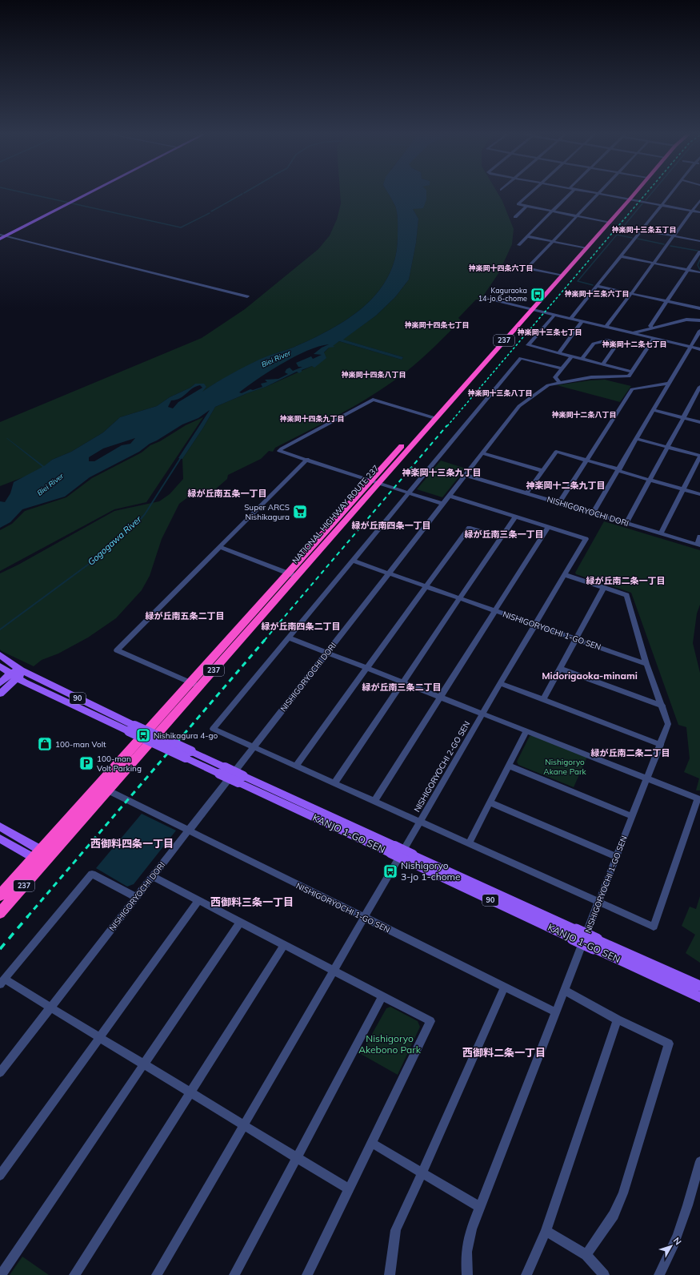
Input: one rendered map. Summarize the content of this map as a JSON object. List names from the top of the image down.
{
  "streets": {
    "highway": ["237", "NATIONAL HIGHWAY ROUTE 237"],
    "main road": ["90", "KANJO 1-GO SEN"],
    "street": ["NISHIGORYOCHI DORI", "NISHIGORYOCHI 1-GO SEN", "NISHIGORYOCHI 2-GO SEN"]
  },
  "crossings": [
    ["NISHIGORYOCHI DORI", "NISHIGORYOCHI 1-GO SEN"],
    ["NATIONAL HIGHWAY ROUTE 237", "NISHIGORYOCHI 1-GO SEN"],
    ["NISHIGORYOCHI 1-GO SEN", "NISHIGORYOCHI 2-GO SEN"]
  ],
  "districts": [
    "神楽岡十三条五丁目",
    "神楽岡十四条六丁目",
    "神楽岡十三条六丁目",
    "神楽岡十四条七丁目",
    "神楽岡十三条七丁目",
    "神楽岡十二条七丁目",
    "神楽岡十四条八丁目",
    "神楽岡十三条八丁目",
    "神楽岡十二条八丁目",
    "神楽岡十四条九丁目",
    "神楽岡十三条九丁目",
    "神楽岡十二条九丁目",
    "緑が丘南五条一丁目",
    "緑が丘南四条一丁目",
    "緑が丘南三条一丁目",
    "緑が丘南二条一丁目",
    "緑が丘南五条二丁目",
    "緑が丘南四条二丁目",
    "Midorigaoka-minami",
    "緑が丘南三条二丁目",
    "緑が丘南二条二丁目",
    "西御料四条一丁目",
    "西御料三条一丁目",
    "西御料二条一丁目"
  ],
  "water": ["Biei River", "Gogogawa River"],
  "parks": ["Nishigoryo Akane Park", "Nishigoryo Akebono Park"],
  "places": {
    "bus stop": ["Kaguraoka 14-jo 6-chome", "Nishikagura 4-go", "Nishigoryo 3-jo 1-chome"],
    "supermarket": ["Super ARCS Nishikagura"],
    "shop": ["100-man Volt"],
    "parking": ["100-man Volt Parking"]
  },
  "north": "top right"
}
